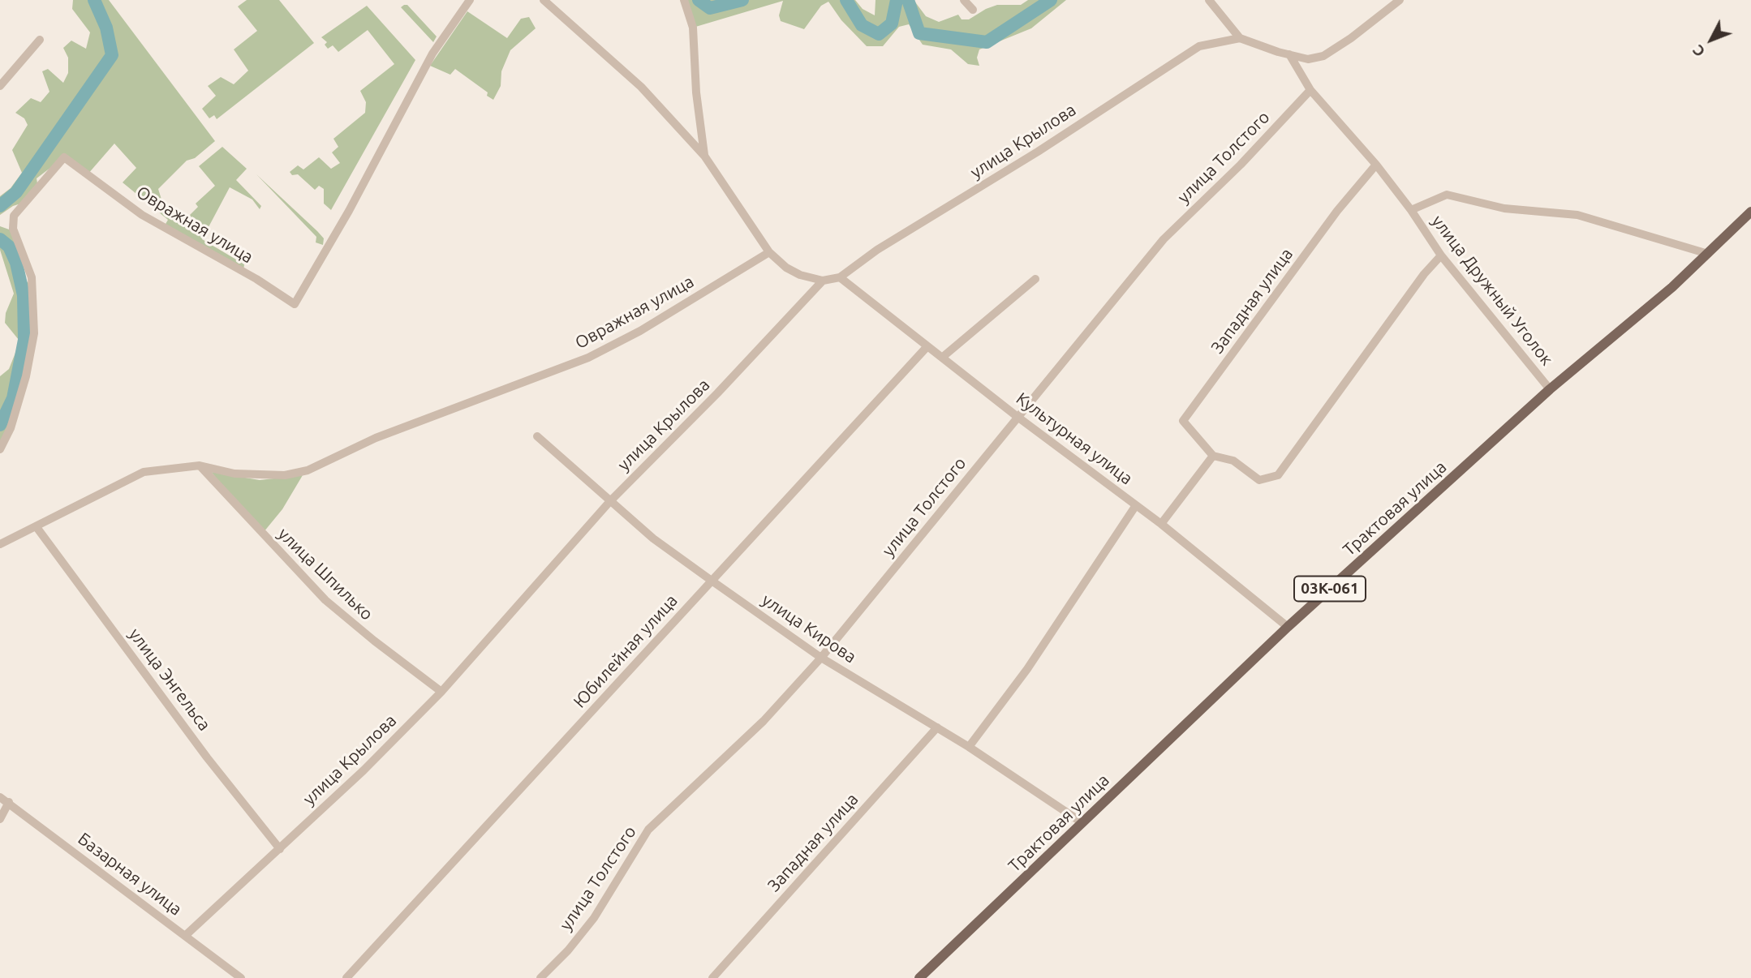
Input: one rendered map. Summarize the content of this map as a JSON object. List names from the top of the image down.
{
  "streets": {
    "main road": ["Трактовая улица", "03К-061"],
    "street": [
      "улица Крылова",
      "улица Толстого",
      "Овражная улица",
      "улица Дружный Уголок",
      "Западная улица",
      "Культурная улица",
      "улица Шпилько",
      "улица Кирова",
      "Юбилейная улица",
      "улица Энгельса",
      "Базарная улица"
    ]
  },
  "crossings": [
    ["улица Крылова", "Культурная улица"],
    ["улица Крылова", "улица Шпилько"],
    ["улица Крылова", "улица Кирова"],
    ["улица Крылова", "улица Энгельса"],
    ["улица Крылова", "Базарная улица"],
    ["улица Толстого", "улица Дружный Уголок"],
    ["улица Толстого", "Культурная улица"],
    ["улица Толстого", "улица Кирова"],
    ["Овражная улица", "улица Шпилько"],
    ["Овражная улица", "улица Энгельса"],
    ["улица Дружный Уголок", "Западная улица"],
    ["улица Дружный Уголок", "Трактовая улица"],
    ["Западная улица", "улица Кирова"],
    ["Культурная улица", "Трактовая улица"],
    ["Культурная улица", "Юбилейная улица"],
    ["Трактовая улица", "улица Кирова"],
    ["улица Кирова", "Юбилейная улица"]
  ],
  "north": "bottom left"
}
